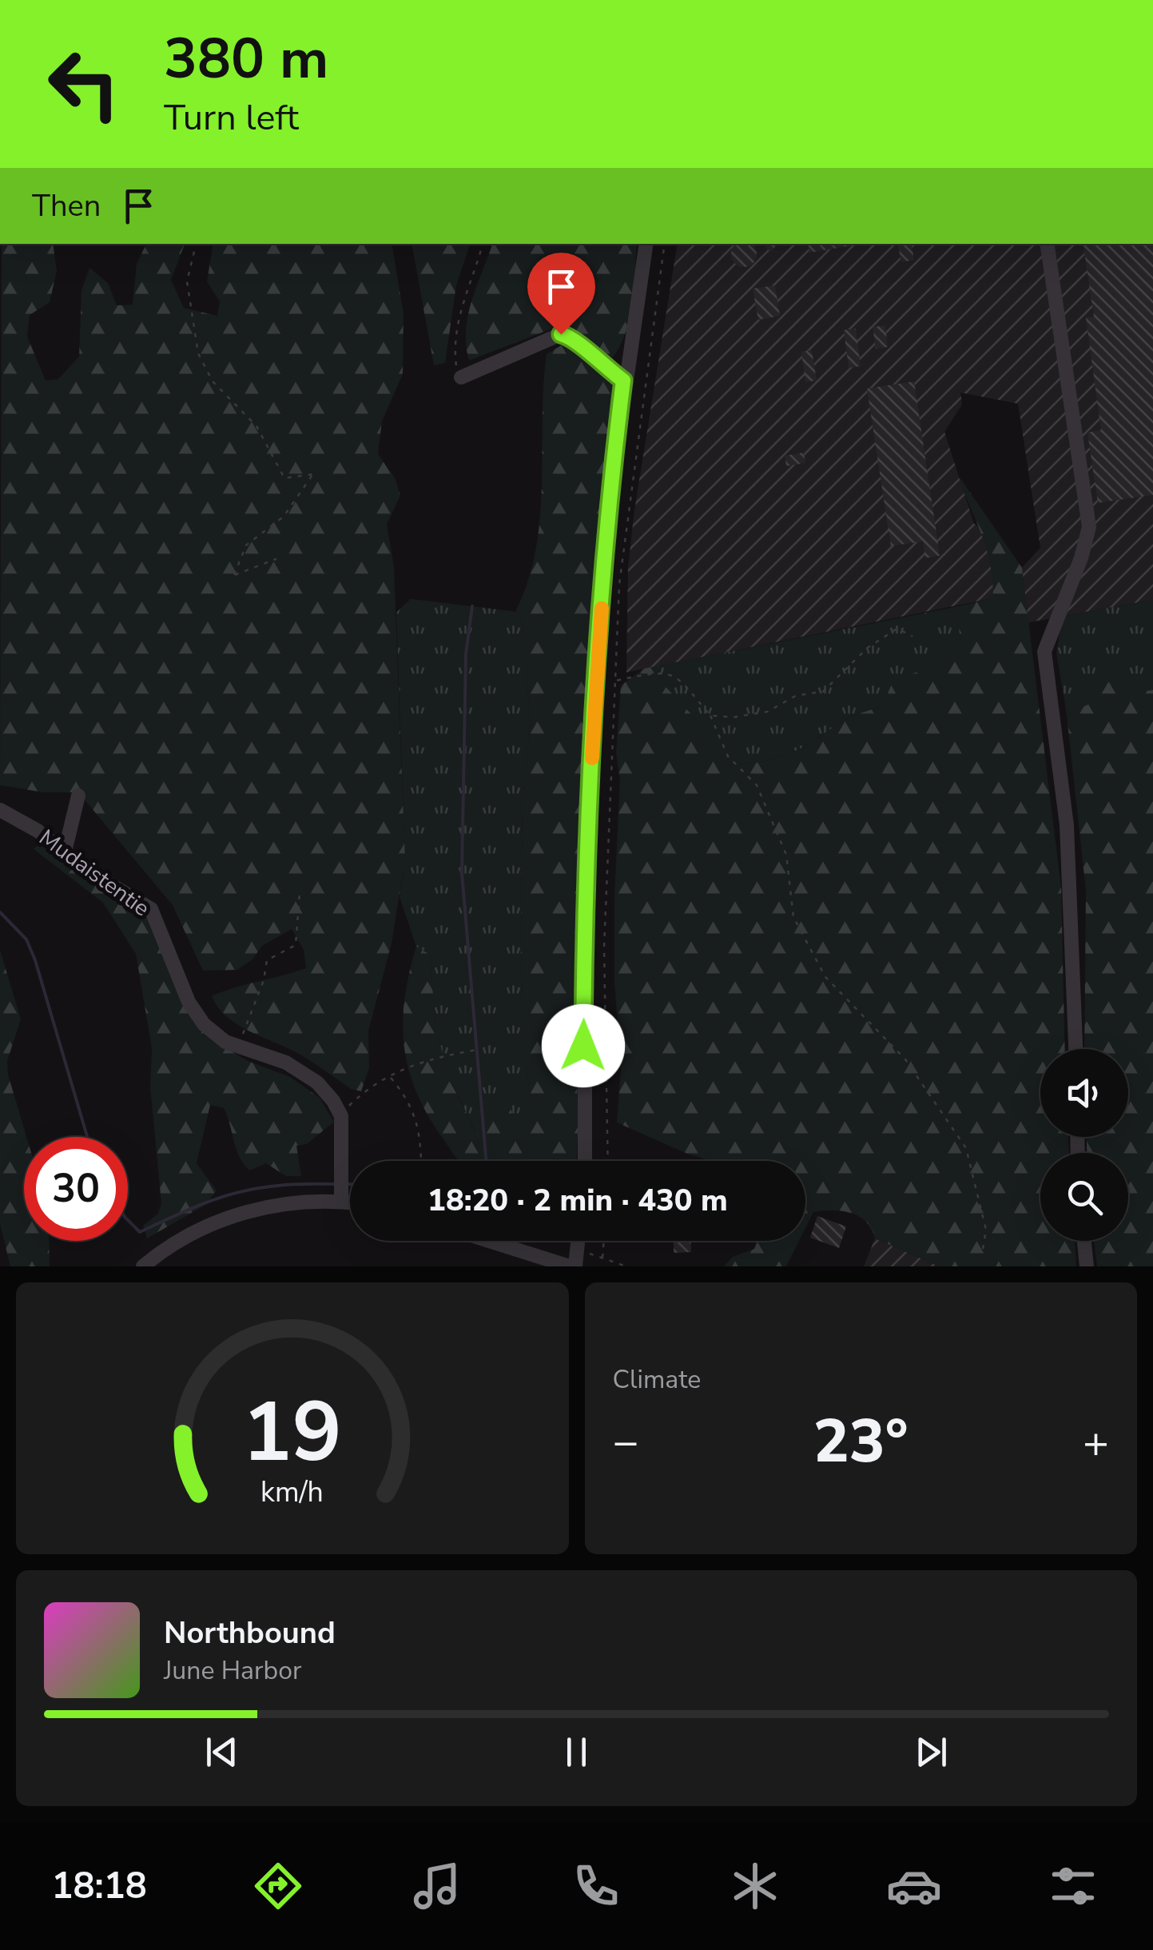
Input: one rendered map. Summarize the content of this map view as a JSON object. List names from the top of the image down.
{
  "streets": {
    "street": ["Mudaistentie"]
  },
  "page": {
    "turn": ["380 m", "Turn left"],
    "then": "Then",
    "limit": "30",
    "trip": "18:20 · 2 min · 430 m",
    "tile": "Climate",
    "heat": ["−", "23°", "+"],
    "song": ["Northbound", "June Harbor"],
    "tabs": "18:18",
    "gauge": ["19", "km/h"]
  }
}
